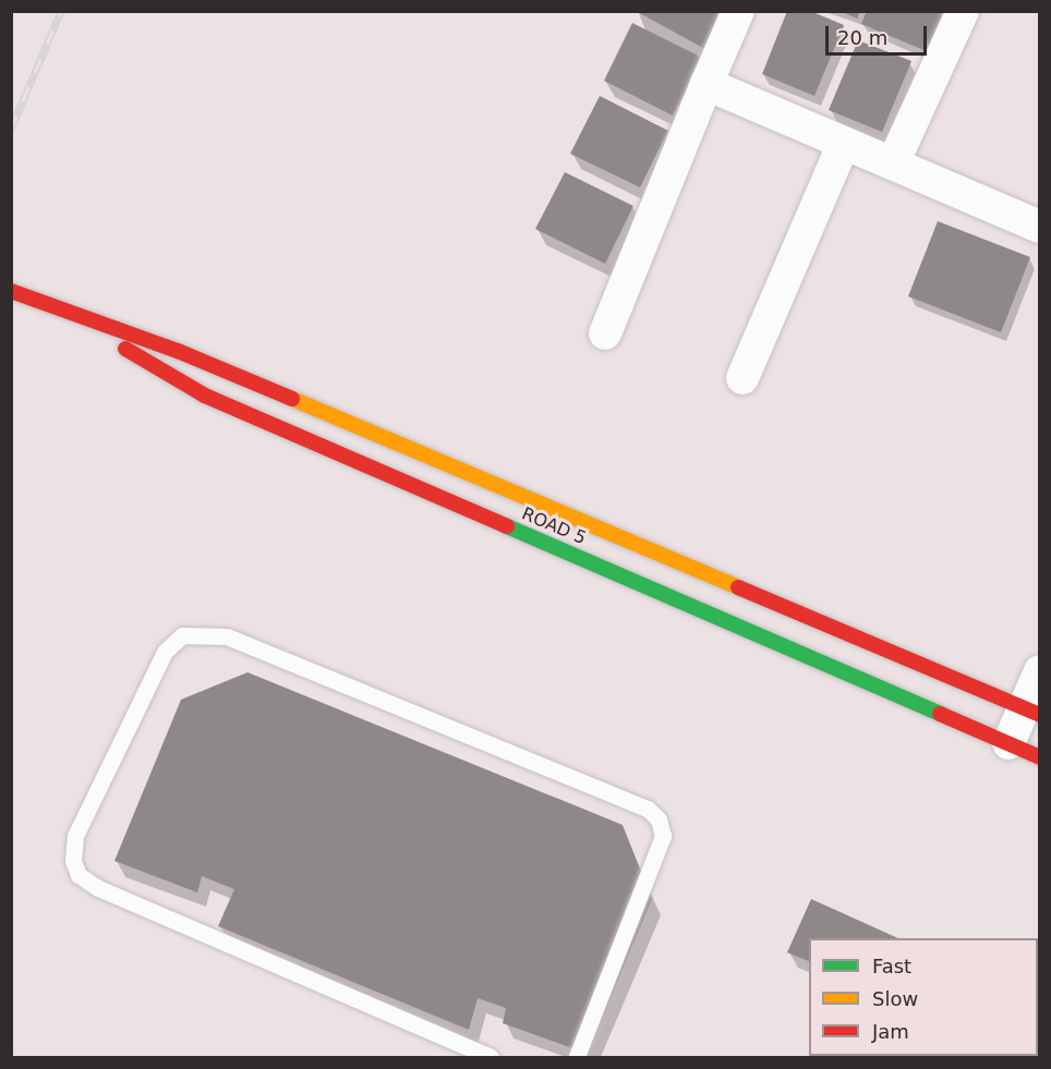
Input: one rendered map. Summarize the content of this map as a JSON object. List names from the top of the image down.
{
  "streets": {
    "street": ["ROAD 5"]
  },
  "legend": ["Fast", "Slow", "Jam"],
  "scale_bar": "20 m"
}
